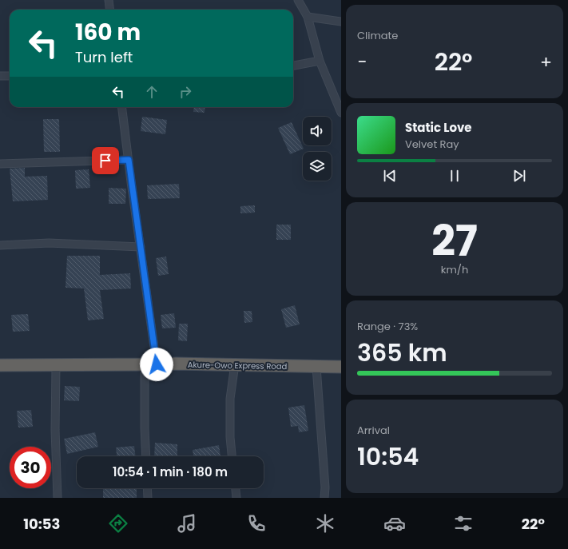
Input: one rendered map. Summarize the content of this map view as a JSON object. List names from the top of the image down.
{
  "streets": {
    "highway": ["Akure-Owo Express Road"]
  },
  "page": {
    "tile": [
      "Climate",
      ["27", "km/h"],
      ["Range · 73%", "365 km"],
      ["Arrival", "10:54"]
    ],
    "turn": ["160 m", "Turn left"],
    "heat": ["−", "22°", "+"],
    "song": ["Static Love", "Velvet Ray"],
    "limit": "30",
    "trip": "10:54 · 1 min · 180 m",
    "tabs": ["10:53", "22°"]
  }
}
